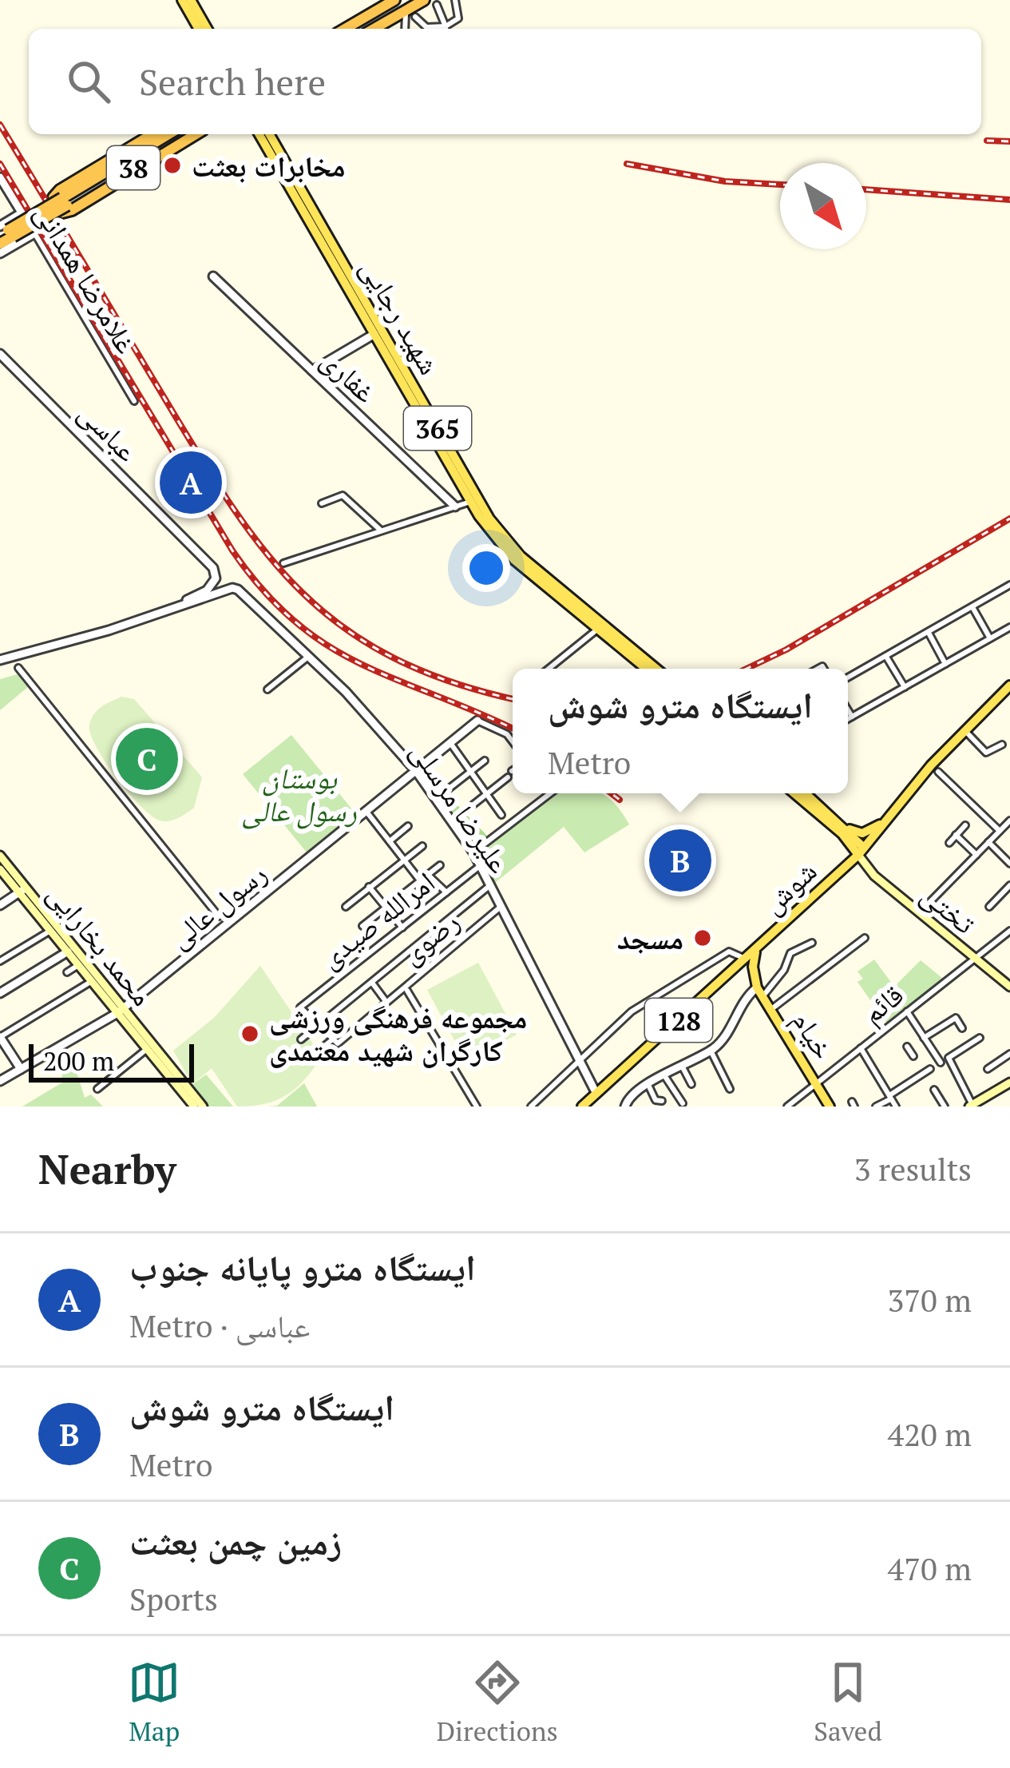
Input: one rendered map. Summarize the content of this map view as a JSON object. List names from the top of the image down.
{
  "streets": {
    "highway": ["38"],
    "main road": [
      "شهید رجایی",
      "365",
      "شوش",
      "تختی",
      "محمد بخارایی",
      "128",
      "خیام"
    ],
    "street": [
      "غلامرضا همدانی",
      "غفاری",
      "عباسی",
      "علیرضا مرسلی",
      "رسول عالی",
      "امرالله صیدی",
      "رضوی",
      "قائم"
    ]
  },
  "crossings": [
    ["عباسی", "علیرضا مرسلی"],
    ["علیرضا مرسلی", "شوش"],
    ["علیرضا مرسلی", "رسول عالی"],
    ["علیرضا مرسلی", "امرالله صیدی"],
    ["علیرضا مرسلی", "رضوی"],
    ["شوش", "تختی"],
    ["شوش", "خیام"],
    ["رسول عالی", "محمد بخارایی"],
    ["تختی", "قائم"],
    ["قائم", "خیام"]
  ],
  "parks": ["بوستان رسول عالی"],
  "places": ["مخابرات بعثت", "مسجد", "مجموعه فرهنگی ورزشی کارگران شهید معتمدی"],
  "scale_bar": "200 m",
  "north": "bottom right",
  "page": {
    "search": "Search here",
    "pins": ["A", "C", "B"],
    "popup": ["ایستگاه مترو شوش", "Metro"],
    "scale": "200 m",
    "heading": ["Nearby", "3 results"],
    "list": [
      {
        "mark": "A",
        "name": "ایستگاه مترو پایانه جنوب",
        "note": "Metro · عباسی",
        "value": "370 m"
      },
      {
        "mark": "B",
        "name": "ایستگاه مترو شوش",
        "note": "Metro",
        "value": "420 m"
      },
      {
        "mark": "C",
        "name": "زمین چمن بعثت",
        "note": "Sports",
        "value": "470 m"
      }
    ],
    "nav": ["Map", "Directions", "Saved"]
  }
}
